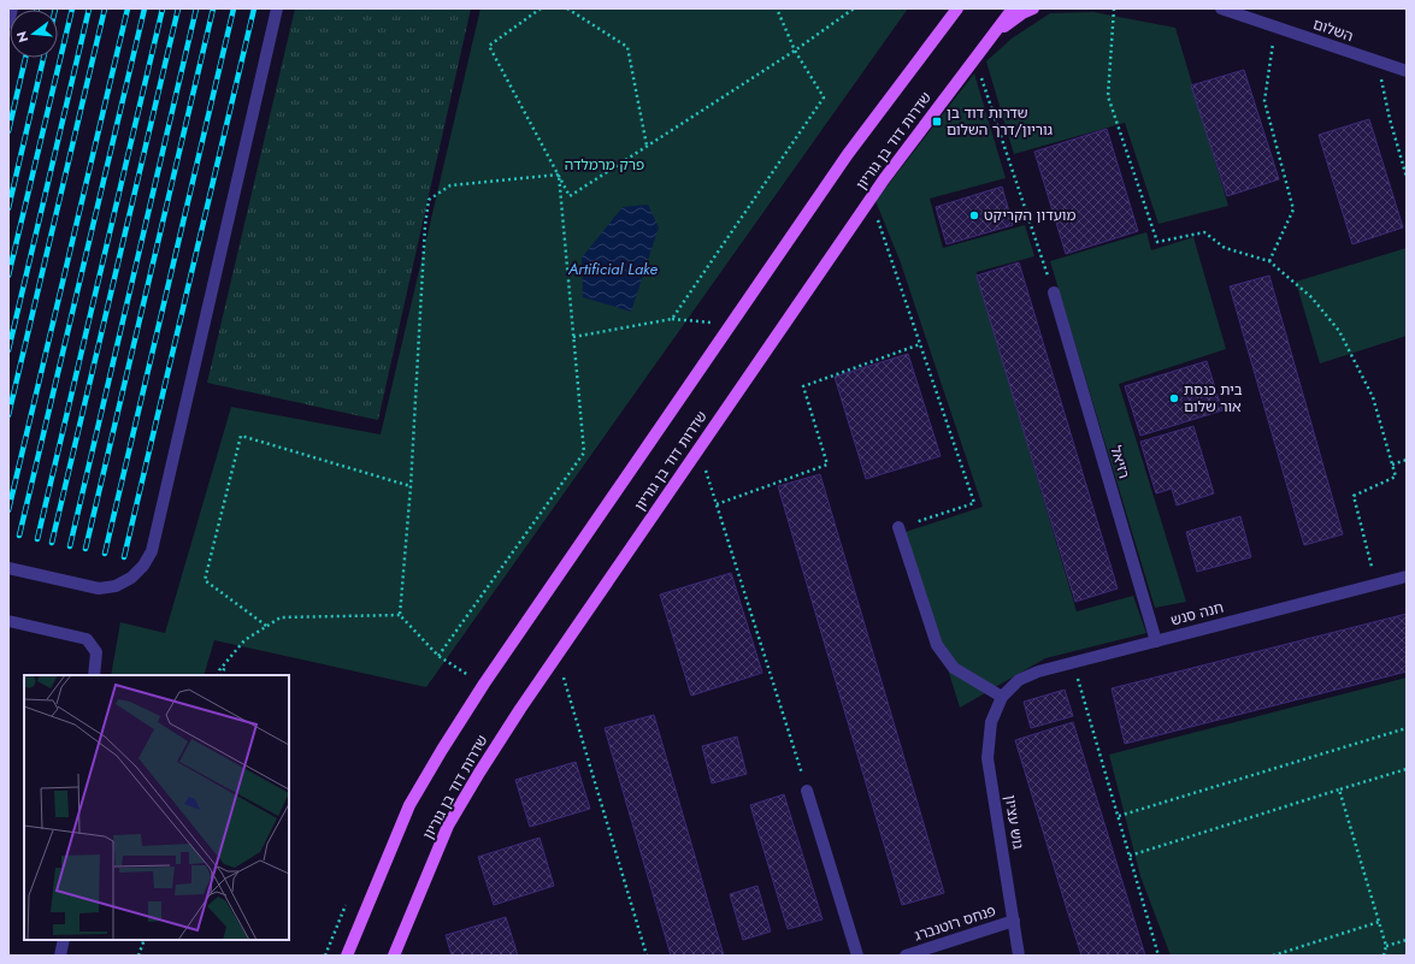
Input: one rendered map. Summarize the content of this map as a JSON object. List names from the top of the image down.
{
  "streets": {
    "main road": ["שדרות דוד בן גוריון"],
    "street": [
      "השלום",
      "רזיאל",
      "חנה סנש",
      "גוש עציון",
      "פנחס רוטנברג"
    ]
  },
  "crossings": [
    ["רזיאל", "חנה סנש"],
    ["חנה סנש", "גוש עציון"],
    ["גוש עציון", "פנחס רוטנברג"]
  ],
  "water": ["Artificial Lake"],
  "parks": ["פרק מרמלדה"],
  "places": {
    "transit": ["שדרות דוד בן גוריון/דרך השלום"],
    "other": ["מועדון הקריקט", "בית כנסת אור שלום"]
  },
  "north": "left"
}
